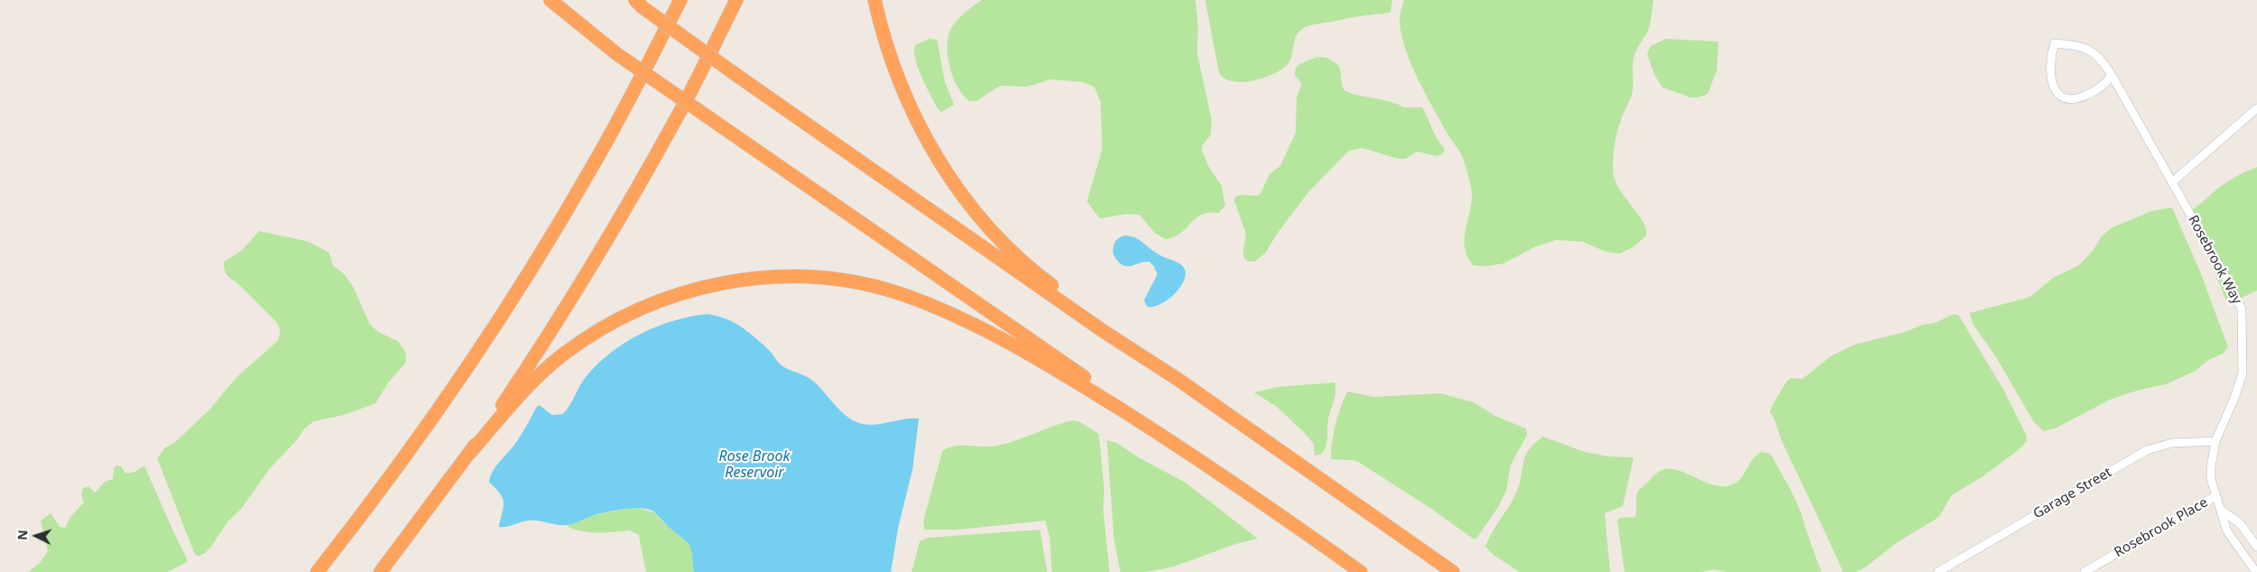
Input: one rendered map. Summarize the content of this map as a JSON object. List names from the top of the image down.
{
  "streets": {
    "street": ["Rosebrook Way", "Garage Street", "Rosebrook Place"]
  },
  "crossings": [
    ["Rosebrook Way", "Garage Street"],
    ["Rosebrook Way", "Rosebrook Place"]
  ],
  "water": ["Rose Brook Reservoir"],
  "north": "left"
}
